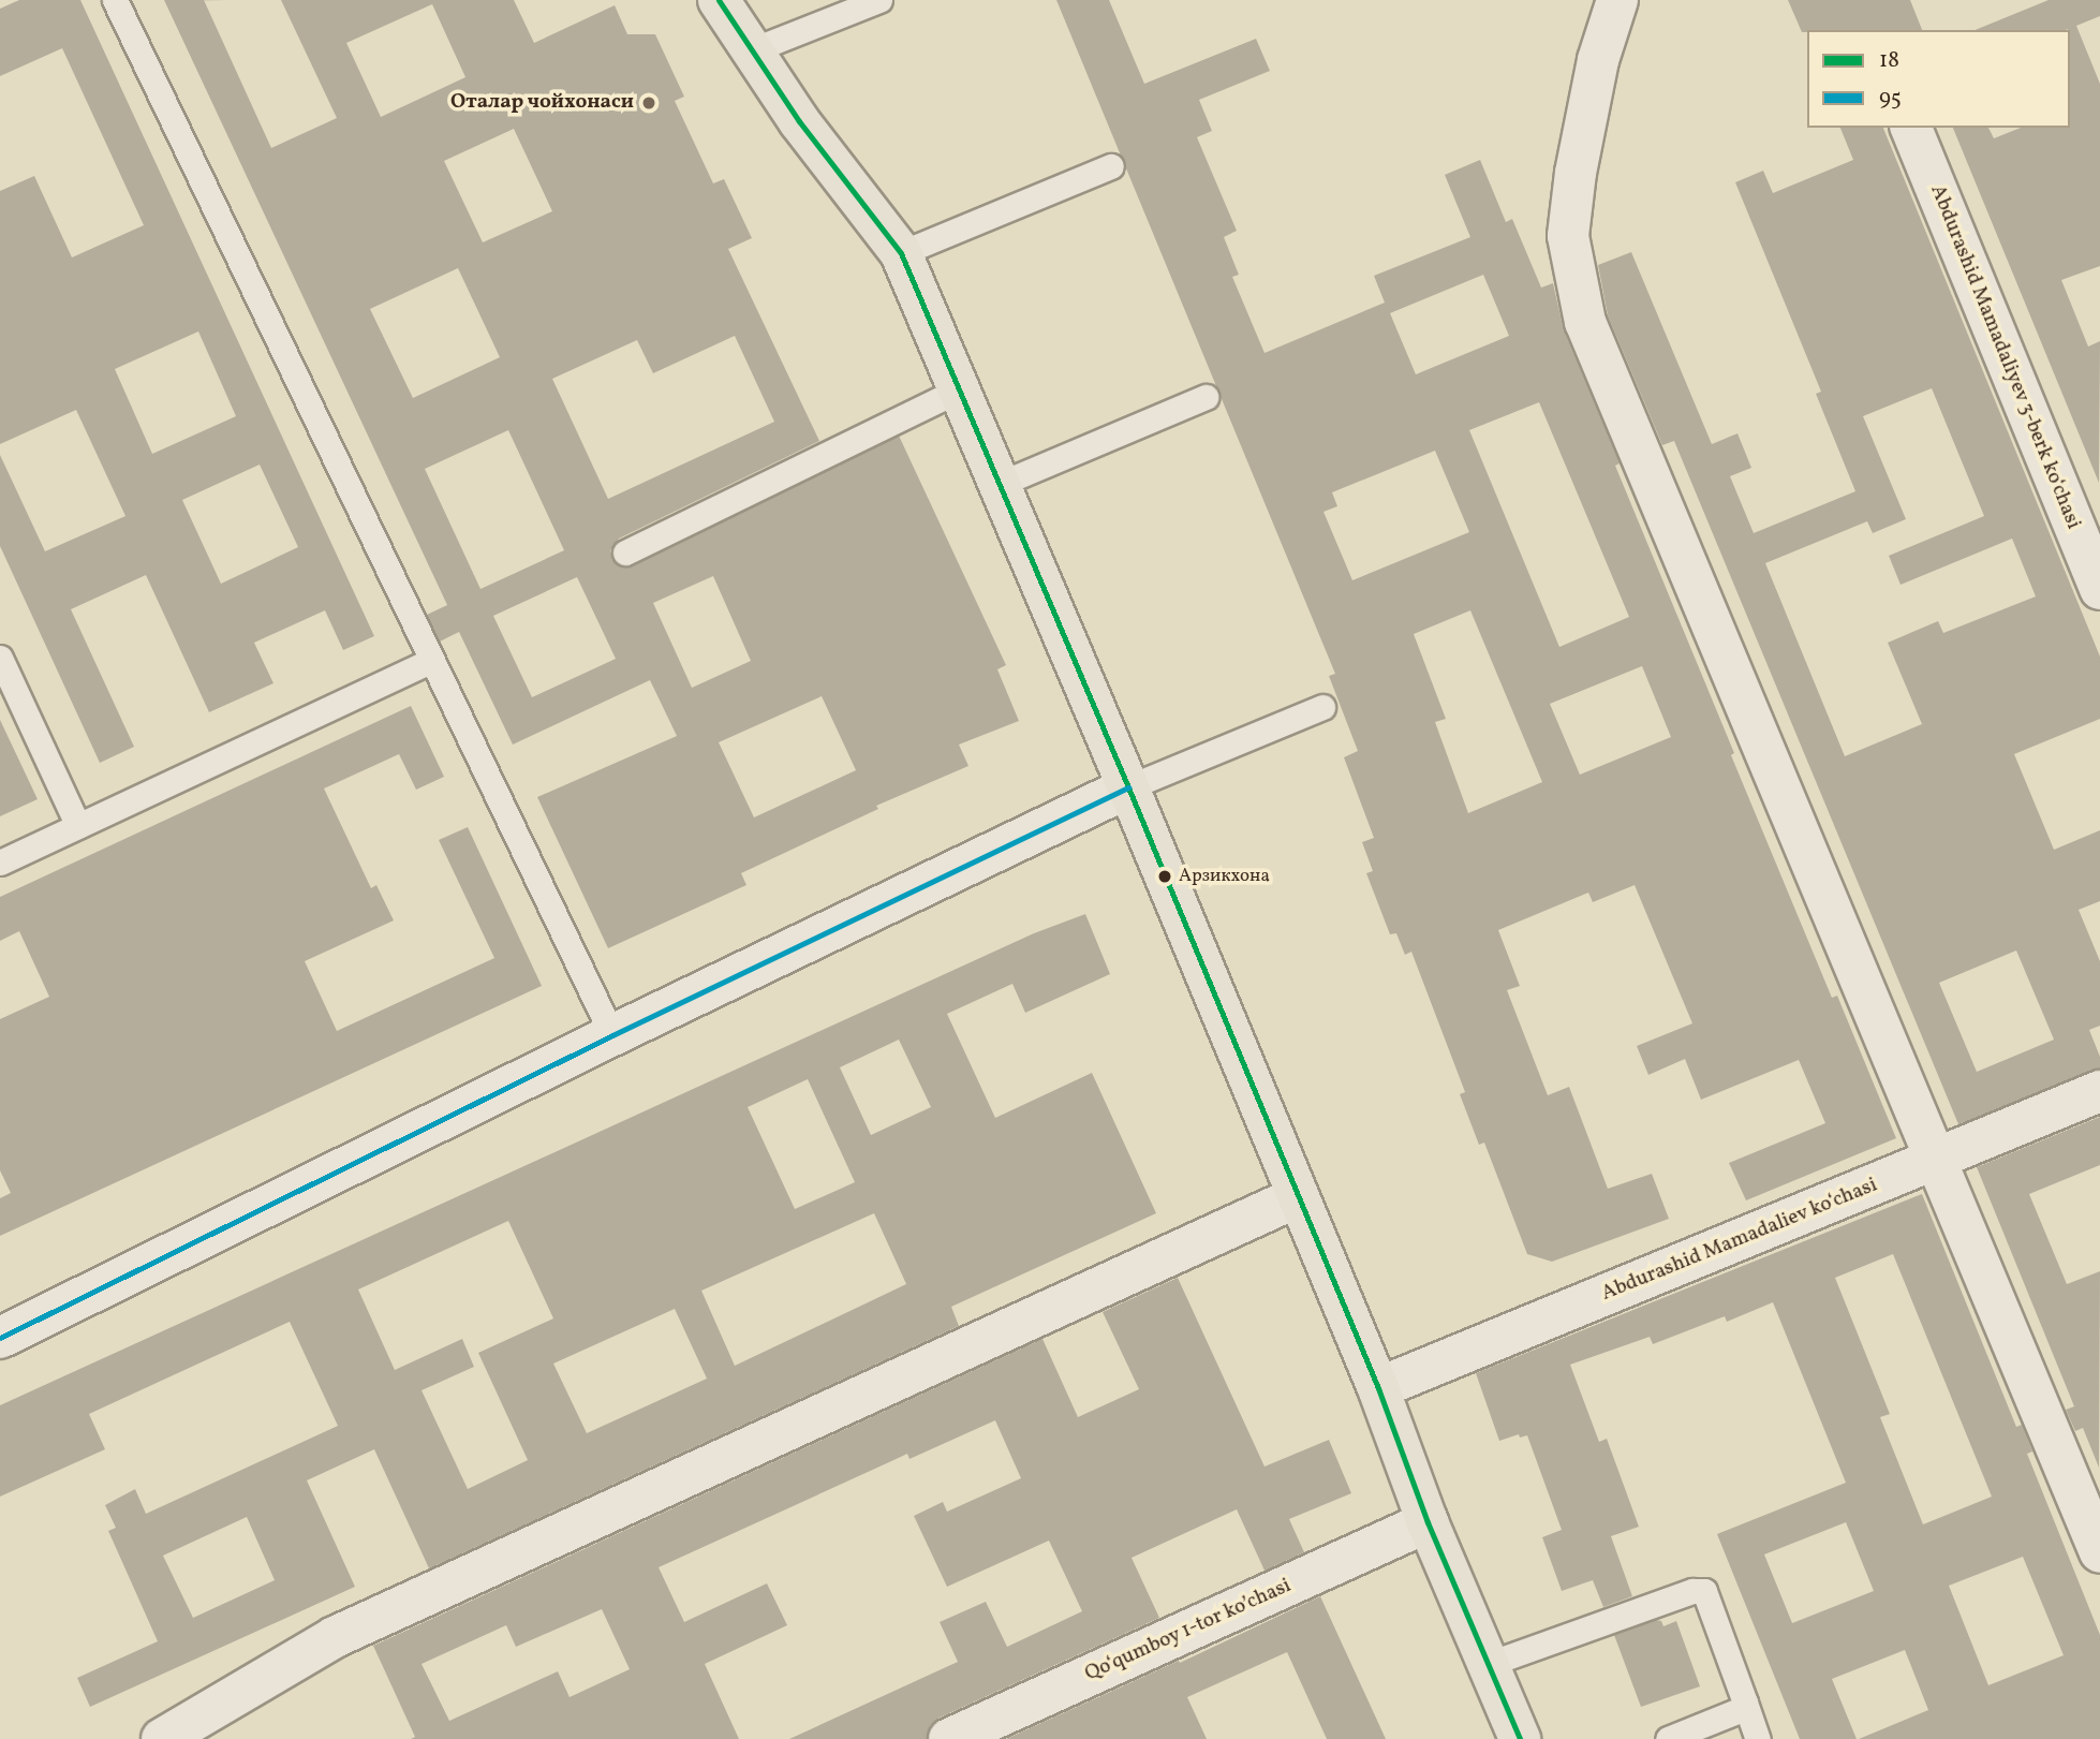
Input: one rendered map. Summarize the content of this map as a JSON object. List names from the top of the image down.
{
  "streets": {
    "street": ["Abdurashid Mamadaliyev 3-berk koʻchasi", "Abdurashid Mamadaliev koʻchasi", "Qoʻqumboy 1-tor koʼchasi"]
  },
  "places": ["Оталар чойхонаси", "Арзикхона"],
  "lines": ["transit line 18", "transit line 95"],
  "legend": ["18", "95"]
}
